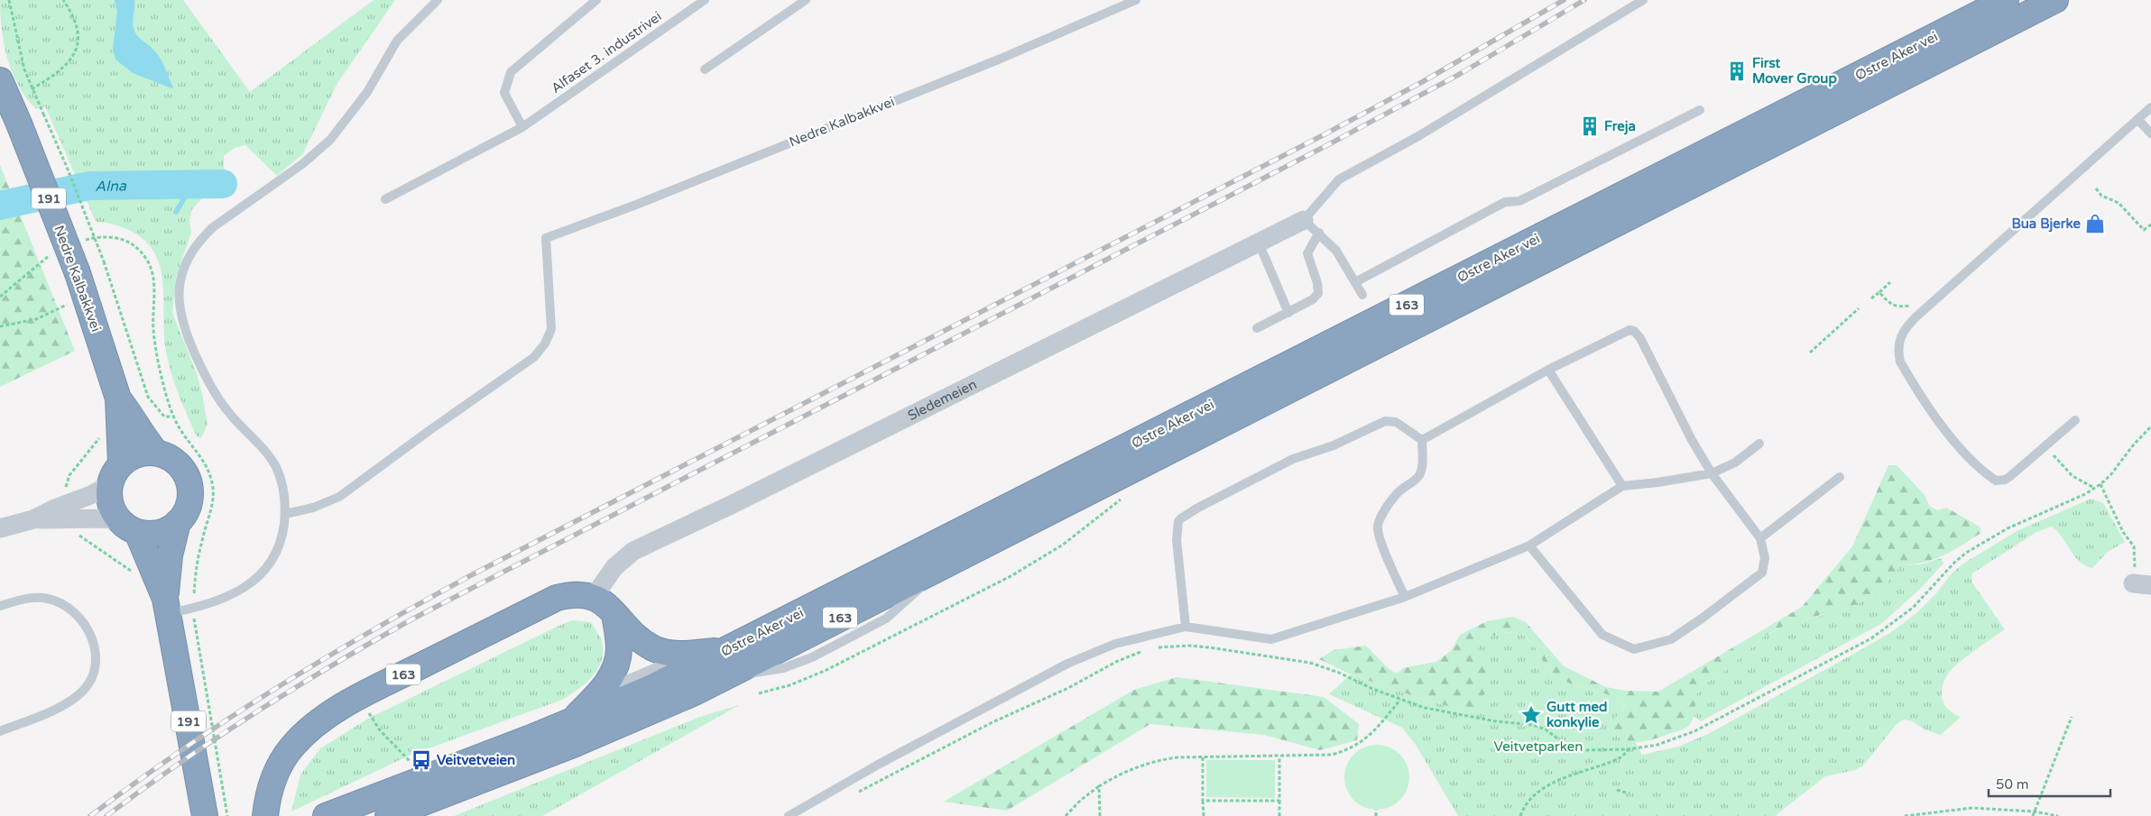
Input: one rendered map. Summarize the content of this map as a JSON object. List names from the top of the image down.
{
  "streets": {
    "highway": [
      "Østre Aker vei",
      "Nedre Kalbakkvei",
      "191",
      "163"
    ],
    "street": ["Sledemeien"],
    "lane": ["Alfaset 3. industrivei"]
  },
  "crossings": [
    ["Østre Aker vei", "163"],
    ["Nedre Kalbakkvei", "191"],
    ["163", "Sledemeien"]
  ],
  "water": ["Alna"],
  "parks": ["Veitvetparken"],
  "places": {
    "building": ["First Mover Group", "Freja"],
    "shop": ["Bua Bjerke"],
    "place": ["Gutt med konkylie"],
    "bus stop": ["Veitvetveien"]
  },
  "scale_bar": "50 m"
}
